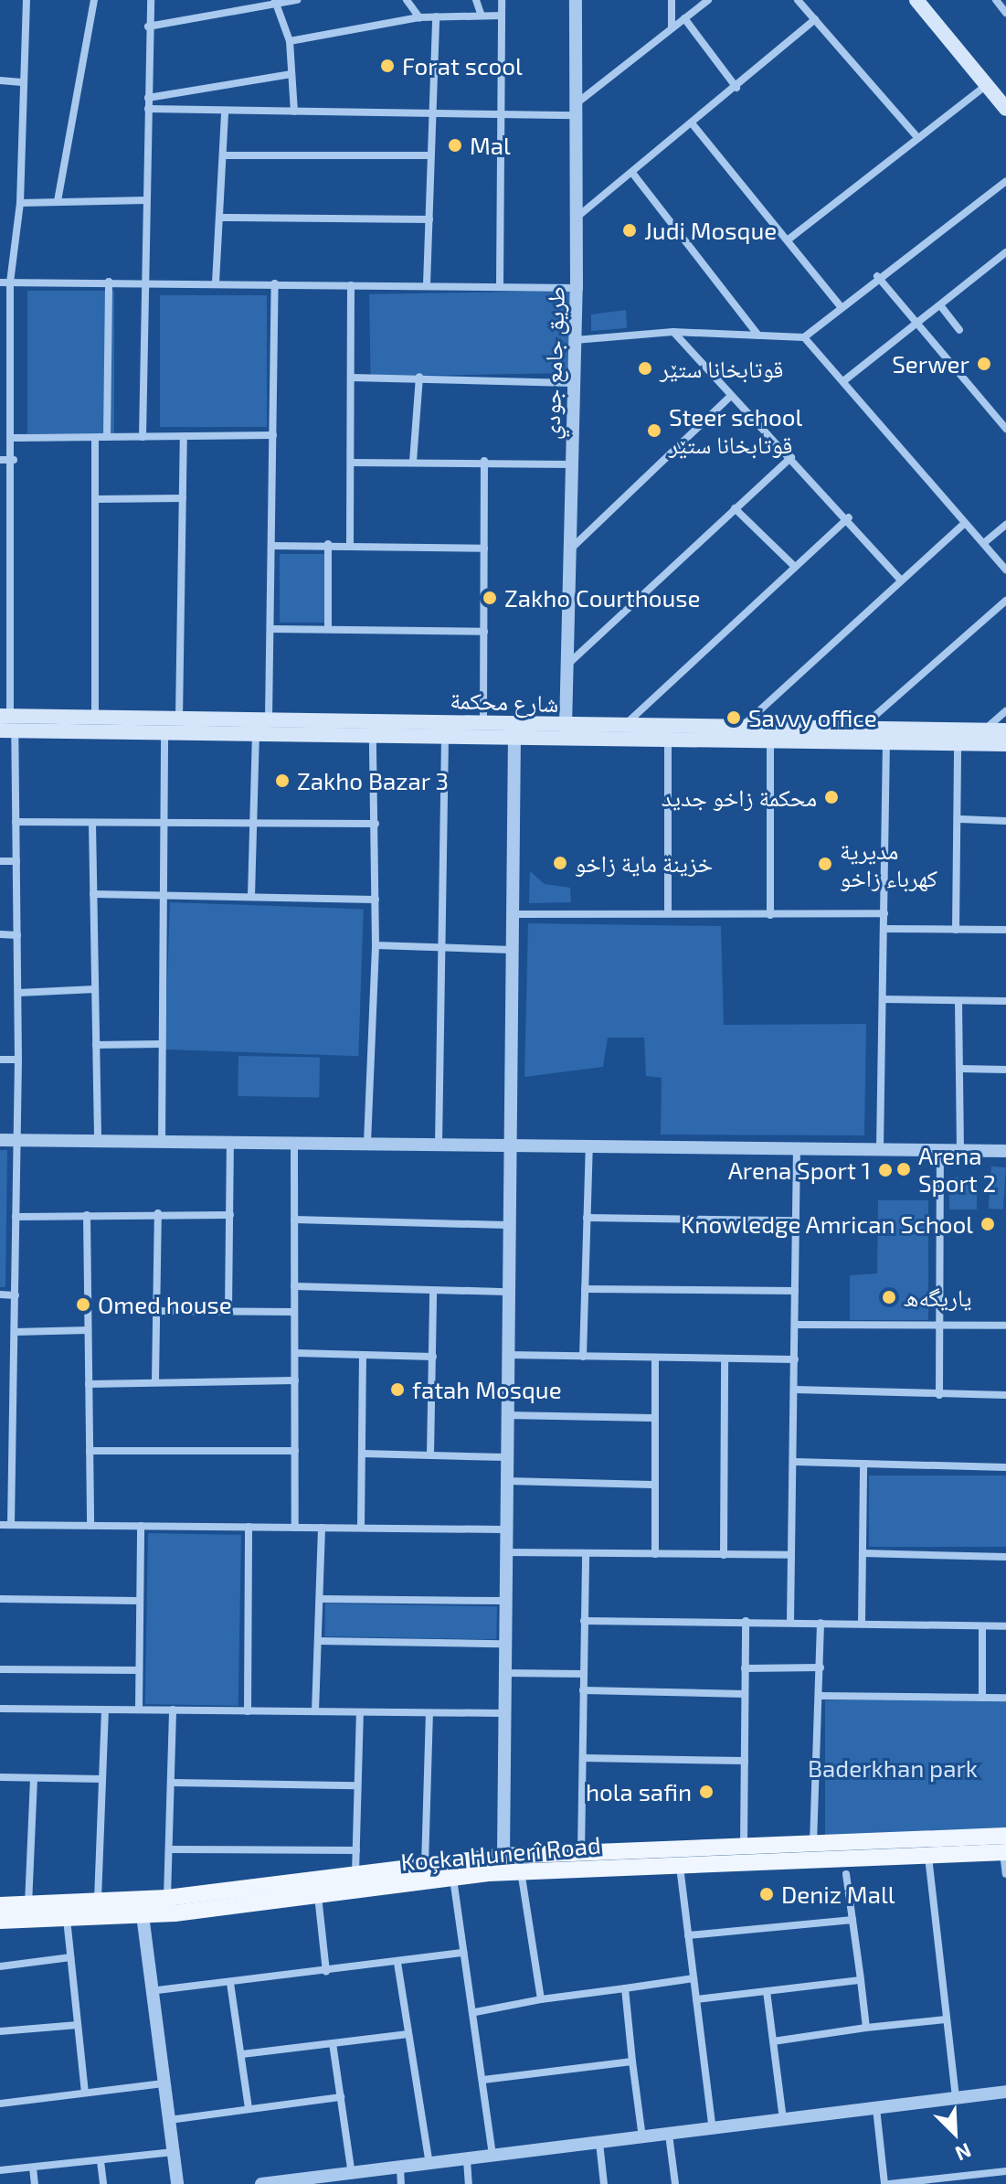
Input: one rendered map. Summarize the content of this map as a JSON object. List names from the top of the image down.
{
  "streets": {
    "main road": ["شارع محكمة", "Koçka Hunerî Road"],
    "street": ["طريق جامع جودي"]
  },
  "crossings": [
    ["طريق جامع جودي", "شارع محكمة"]
  ],
  "parks": ["Baderkhan park"],
  "places": [
    "Forat scool",
    "Mal",
    "Judi Mosque",
    "Serwer",
    "قوتابخانا ستێر",
    "Steer school قوتابخانا ستێر",
    "Zakho Courthouse",
    "Savvy office",
    "Zakho Bazar 3",
    "محكمة زاخو جديد",
    "خزينة ماية زاخو",
    "مديرية كهرباء زاخو",
    "Arena Sport 2",
    "Arena Sport 1",
    "Knowledge Amrican School",
    "یاریگه‌ه",
    "Omed house",
    "fatah Mosque",
    "hola safin",
    "Deniz Mall"
  ],
  "north": "bottom right"
}
